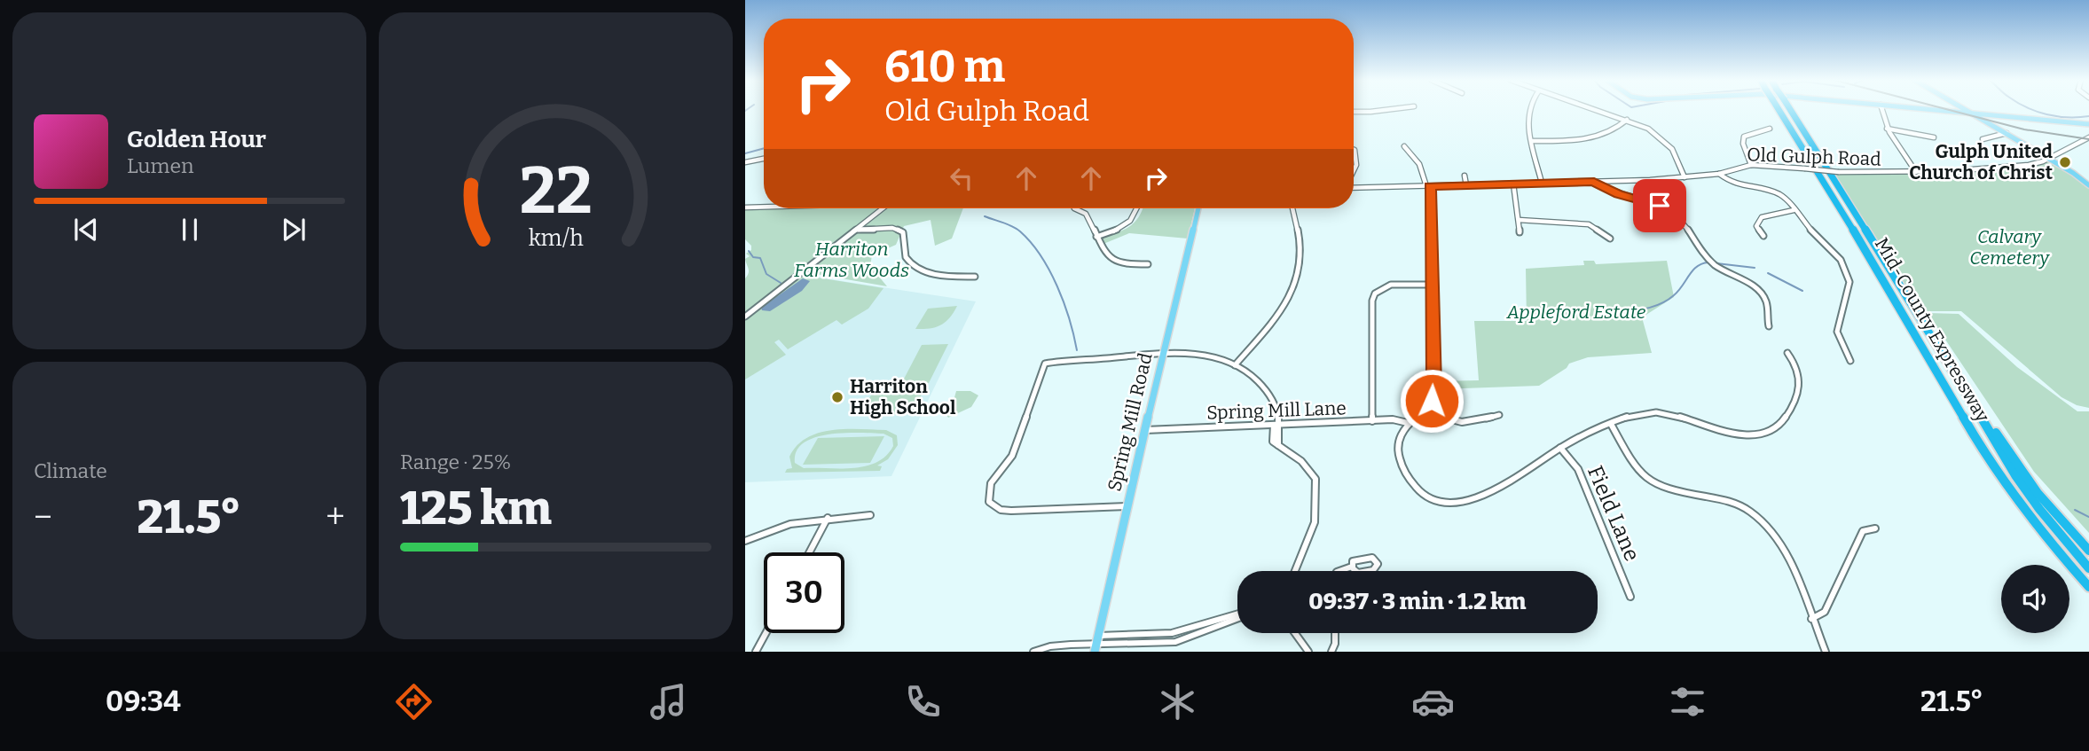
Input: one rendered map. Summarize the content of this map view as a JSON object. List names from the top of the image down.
{
  "streets": {
    "highway": ["Mid-County Expressway"],
    "main road": ["Spring Mill Road"],
    "street": ["Old Gulph Road", "Spring Mill Lane", "Field Lane"]
  },
  "crossings": [
    ["Spring Mill Lane", "Spring Mill Road"]
  ],
  "parks": ["Calvary Cemetery", "Harriton Farms Woods", "Appleford Estate"],
  "places": ["Gulph United Church of Christ", "Harriton High School"],
  "page": {
    "turn": ["610 m", "Old Gulph Road"],
    "song": ["Golden Hour", "Lumen"],
    "tile": [
      "Climate",
      ["Range · 25%", "125 km"]
    ],
    "heat": ["−", "21.5°", "+"],
    "limit": "30",
    "trip": "09:37 · 3 min · 1.2 km",
    "tabs": ["09:34", "21.5°"],
    "gauge": ["22", "km/h"]
  }
}
